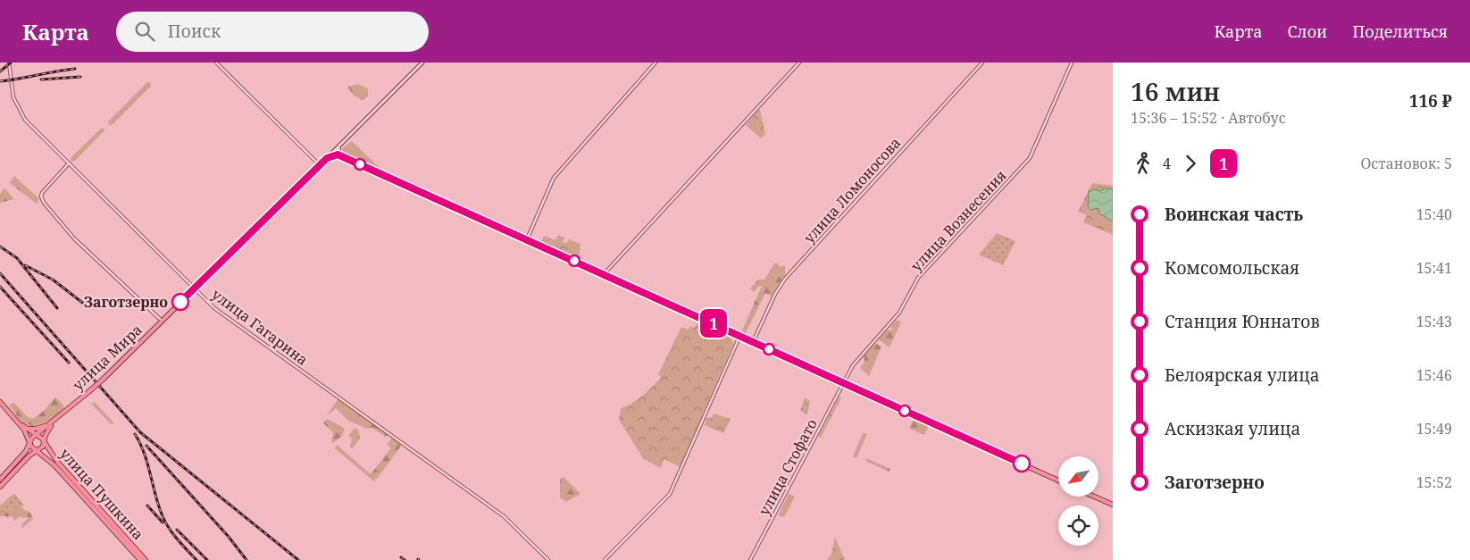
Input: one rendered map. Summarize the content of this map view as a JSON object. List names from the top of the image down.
{
  "streets": {
    "main road": ["улица Мира", "улица Пушкина"],
    "street": [
      "улица Ломоносова",
      "улица Вознесения",
      "улица Гагарина",
      "улица Стофато"
    ]
  },
  "crossings": [
    ["улица Вознесения", "улица Стофато"],
    ["улица Гагарина", "улица Мира"],
    ["улица Мира", "улица Пушкина"]
  ],
  "places": ["Заготзерно"],
  "lines": ["bus line 1"],
  "north": "bottom left",
  "page": {
    "header": "Карта",
    "search": "Поиск",
    "nav": ["Карта", "Слои", "Поделиться"],
    "on_map": "1",
    "heading": ["16 мин", "15:36 – 15:52 · Автобус", "116 ₽"],
    "legs": ["4", "1", "Остановок: 5"],
    "list": [
      {
        "name": "Воинская часть",
        "value": "15:40"
      },
      {
        "name": "Комсомольская",
        "value": "15:41"
      },
      {
        "name": "Станция Юннатов",
        "value": "15:43"
      },
      {
        "name": "Белоярская улица",
        "value": "15:46"
      },
      {
        "name": "Аскизкая улица",
        "value": "15:49"
      },
      {
        "name": "Заготзерно",
        "value": "15:52"
      }
    ]
  }
}
